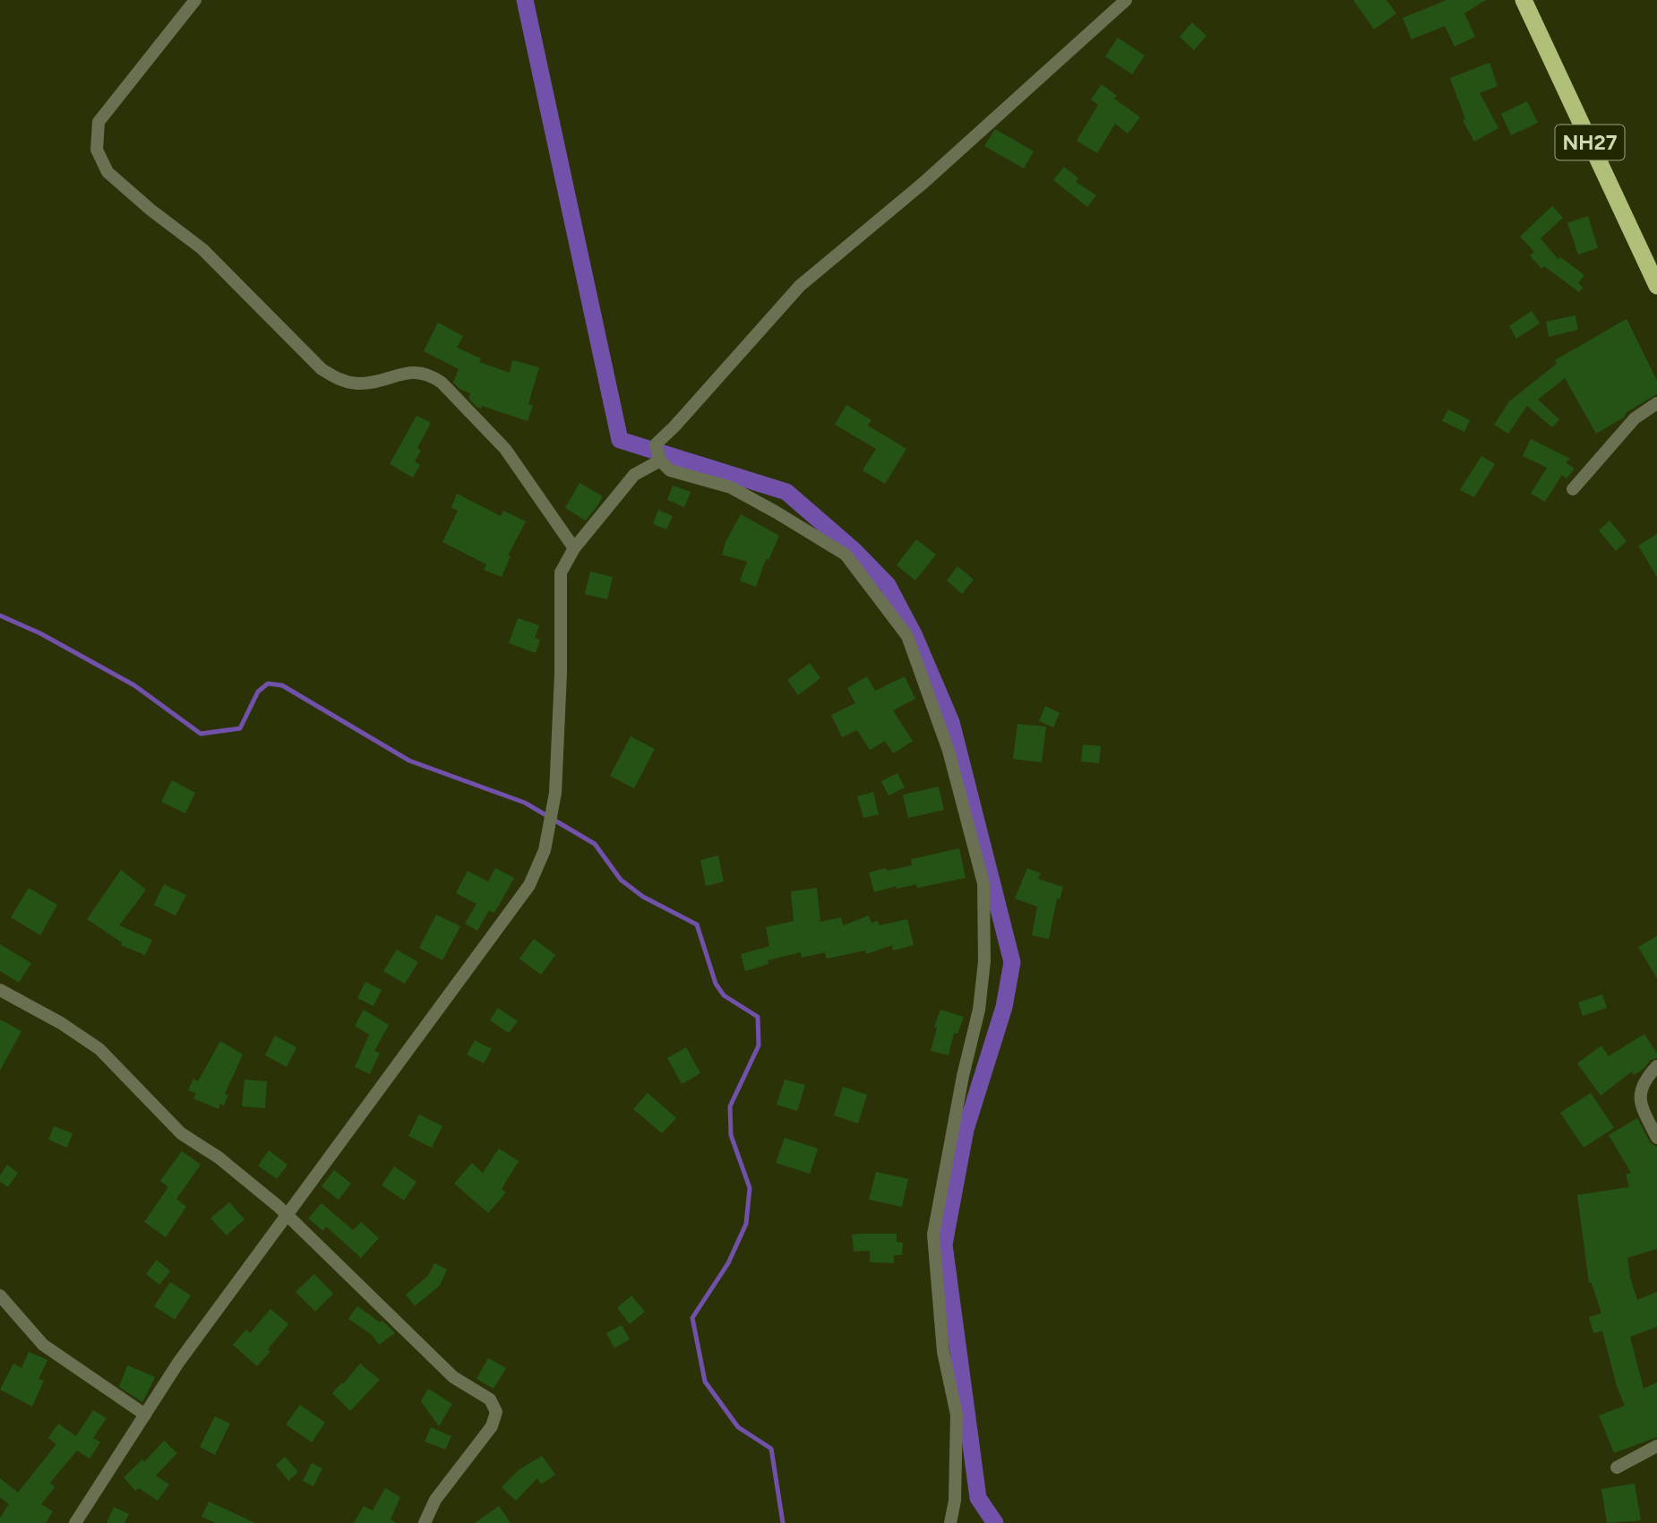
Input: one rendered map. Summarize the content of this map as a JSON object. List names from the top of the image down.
{
  "streets": {
    "highway": ["NH27"]
  }
}
